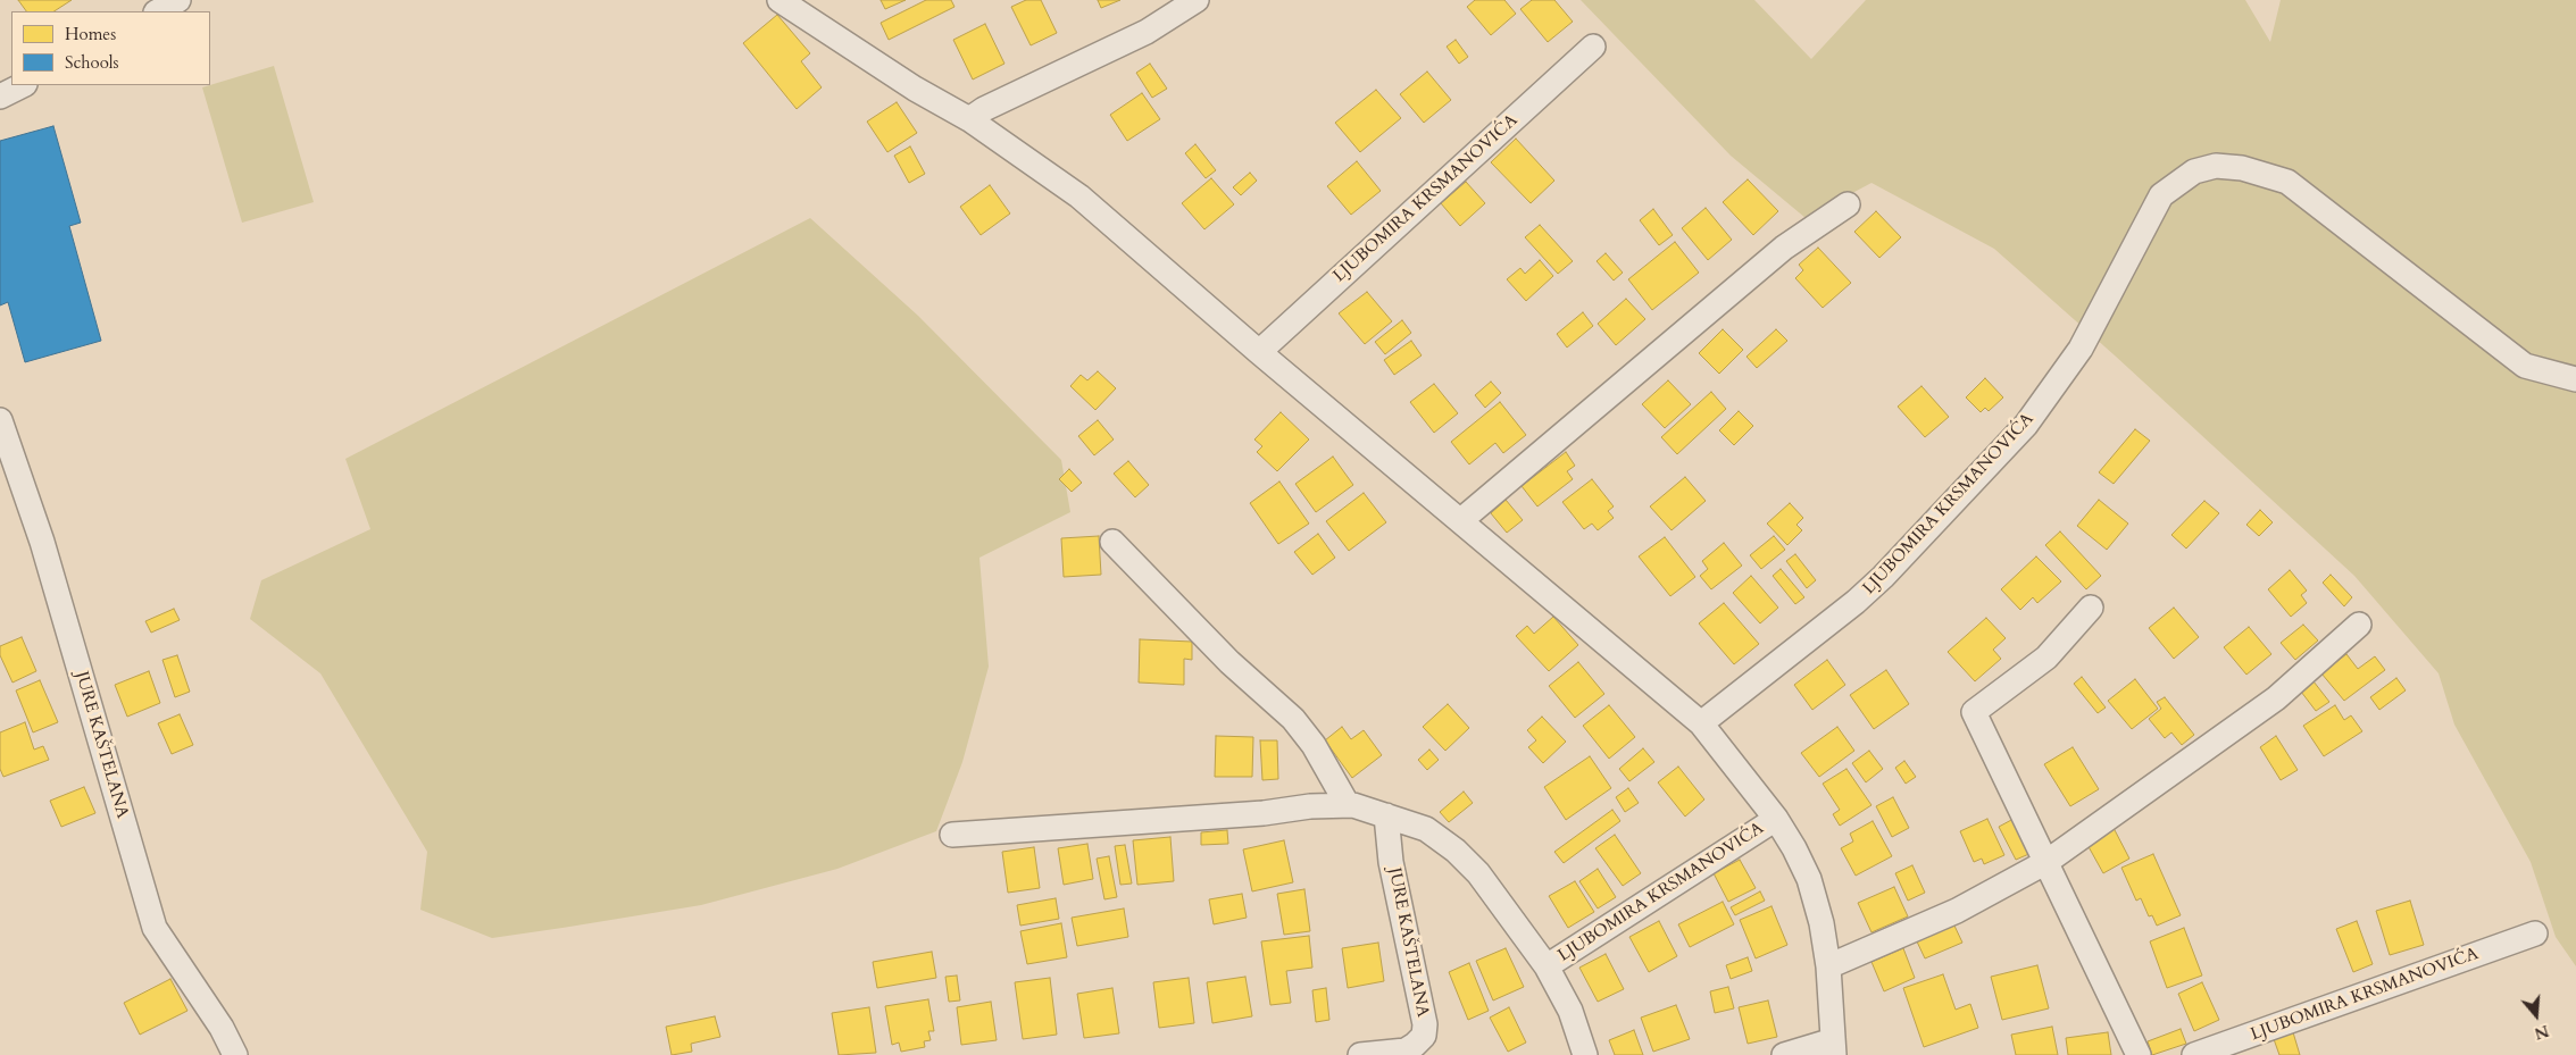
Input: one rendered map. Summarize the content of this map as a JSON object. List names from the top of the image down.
{
  "streets": {
    "street": ["LJUBOMIRA KRSMANOVIĆA", "JURE KAŠTELANA"]
  },
  "crossings": [
    ["LJUBOMIRA KRSMANOVIĆA", "JURE KAŠTELANA"]
  ],
  "legend": ["Homes", "Schools"],
  "north": "bottom"
}
